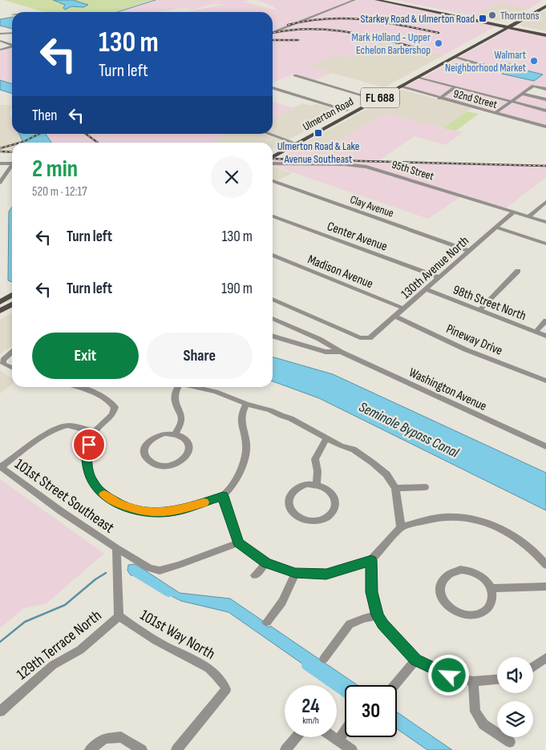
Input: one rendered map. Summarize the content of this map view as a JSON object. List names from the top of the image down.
{
  "streets": {
    "main road": ["FL 688", "Ulmerton Road"],
    "street": [
      "92nd Street",
      "95th Street",
      "Clay Avenue",
      "Center Avenue",
      "130th Avenue North",
      "Madison Avenue",
      "98th Street North",
      "Pineway Drive",
      "Washington Avenue",
      "101st Street Southeast",
      "101st Way North",
      "129th Terrace North"
    ]
  },
  "crossings": [
    ["92nd Street", "Ulmerton Road"],
    ["95th Street", "130th Avenue North"],
    ["Clay Avenue", "130th Avenue North"],
    ["Center Avenue", "130th Avenue North"],
    ["130th Avenue North", "Madison Avenue"],
    ["130th Avenue North", "98th Street North"],
    ["130th Avenue North", "Pineway Drive"],
    ["101st Street Southeast", "129th Terrace North"],
    ["101st Way North", "129th Terrace North"]
  ],
  "water": ["Seminole Bypass Canal"],
  "places": {
    "other": ["Thorntons", "Mark Holland - Upper Echelon Barbershop", "Walmart Neighborhood Market"],
    "transit": ["Starkey Road & Ulmerton Road", "Ulmerton Road & Lake Avenue Southeast"]
  },
  "page": {
    "turn": ["130 m", "Turn left"],
    "then": "Then",
    "heading": ["2 min", "520 m · 12:17"],
    "list": [
      {
        "name": "Turn left",
        "value": "130 m"
      },
      {
        "name": "Turn left",
        "value": "190 m"
      }
    ],
    "buttons": ["Exit", "Share"],
    "speed": "24 km/h",
    "limit": "30"
  }
}
